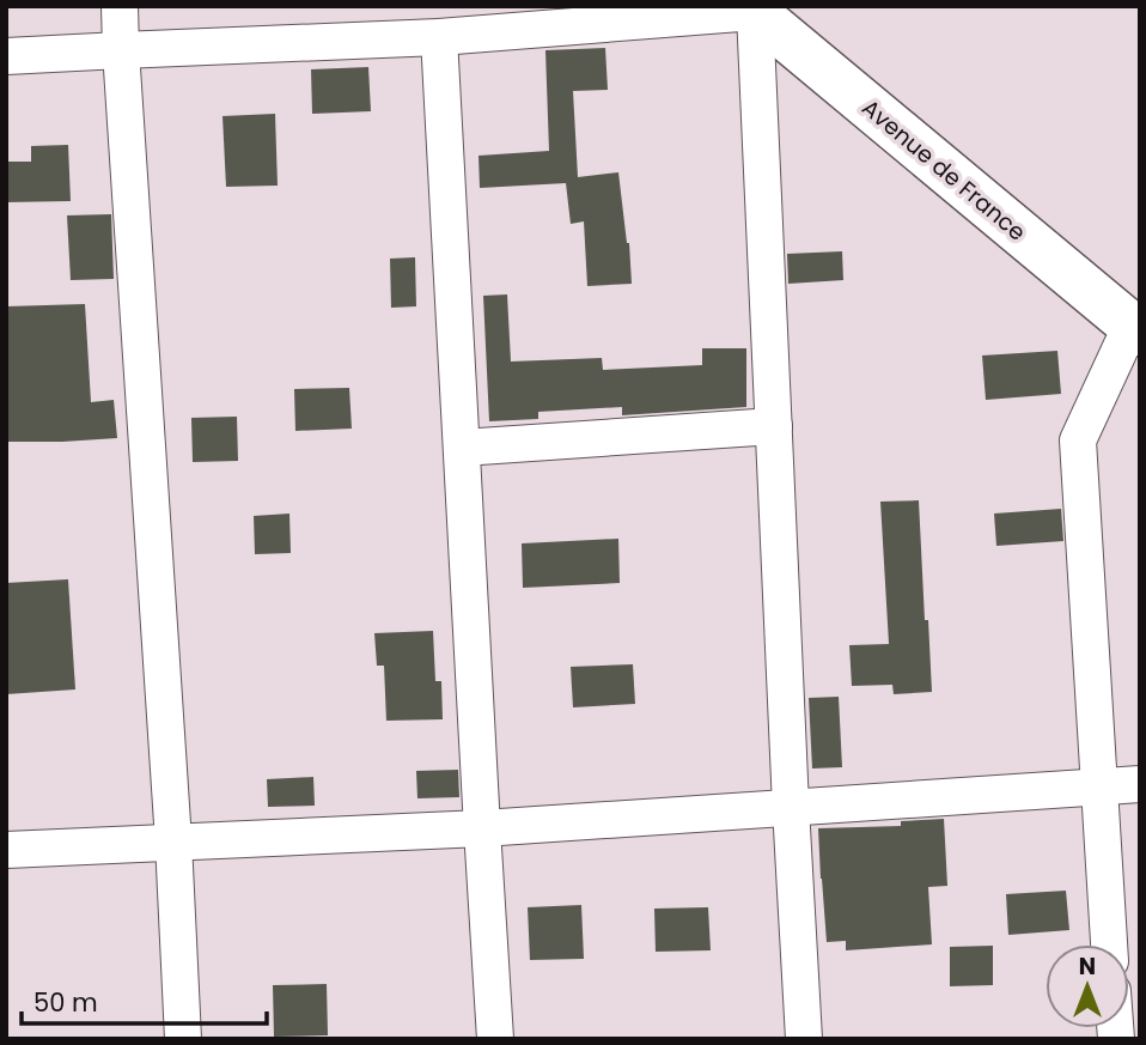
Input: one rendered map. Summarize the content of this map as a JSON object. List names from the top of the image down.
{
  "streets": {
    "main road": ["Avenue de France"]
  },
  "scale_bar": "50 m",
  "north": "top"
}
